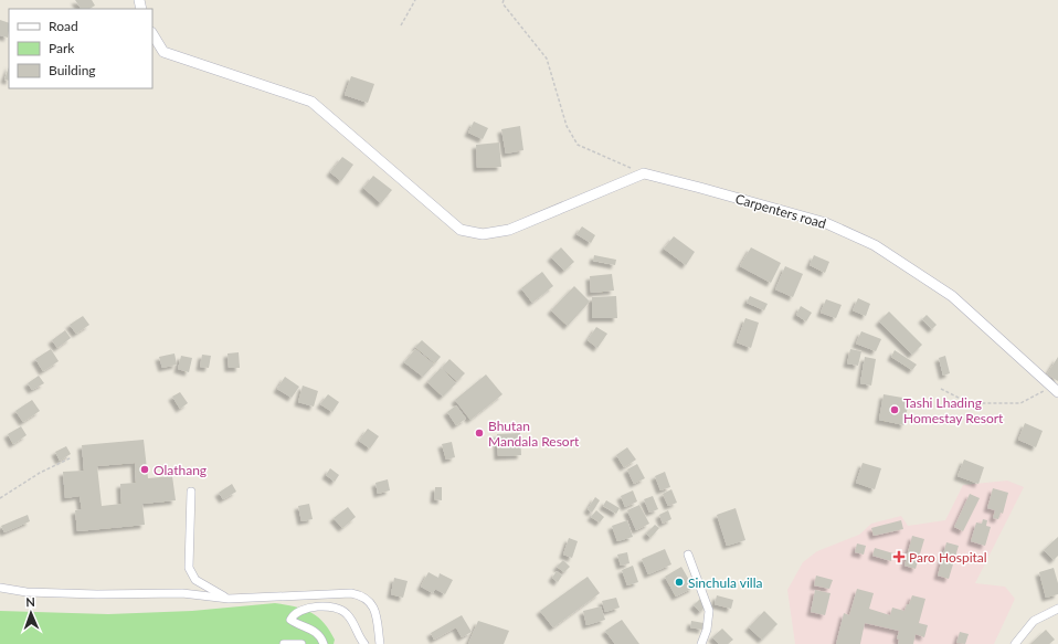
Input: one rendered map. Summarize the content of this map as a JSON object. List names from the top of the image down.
{
  "streets": {
    "street": ["Carpenters road"]
  },
  "places": {
    "other": [
      "Tashi Lhading Homestay Resort",
      "Bhutan Mandala Resort",
      "Olathang",
      "Sinchula villa"
    ],
    "health": ["Paro Hospital"]
  },
  "legend": ["Road", "Park", "Building"],
  "north": "top"
}
